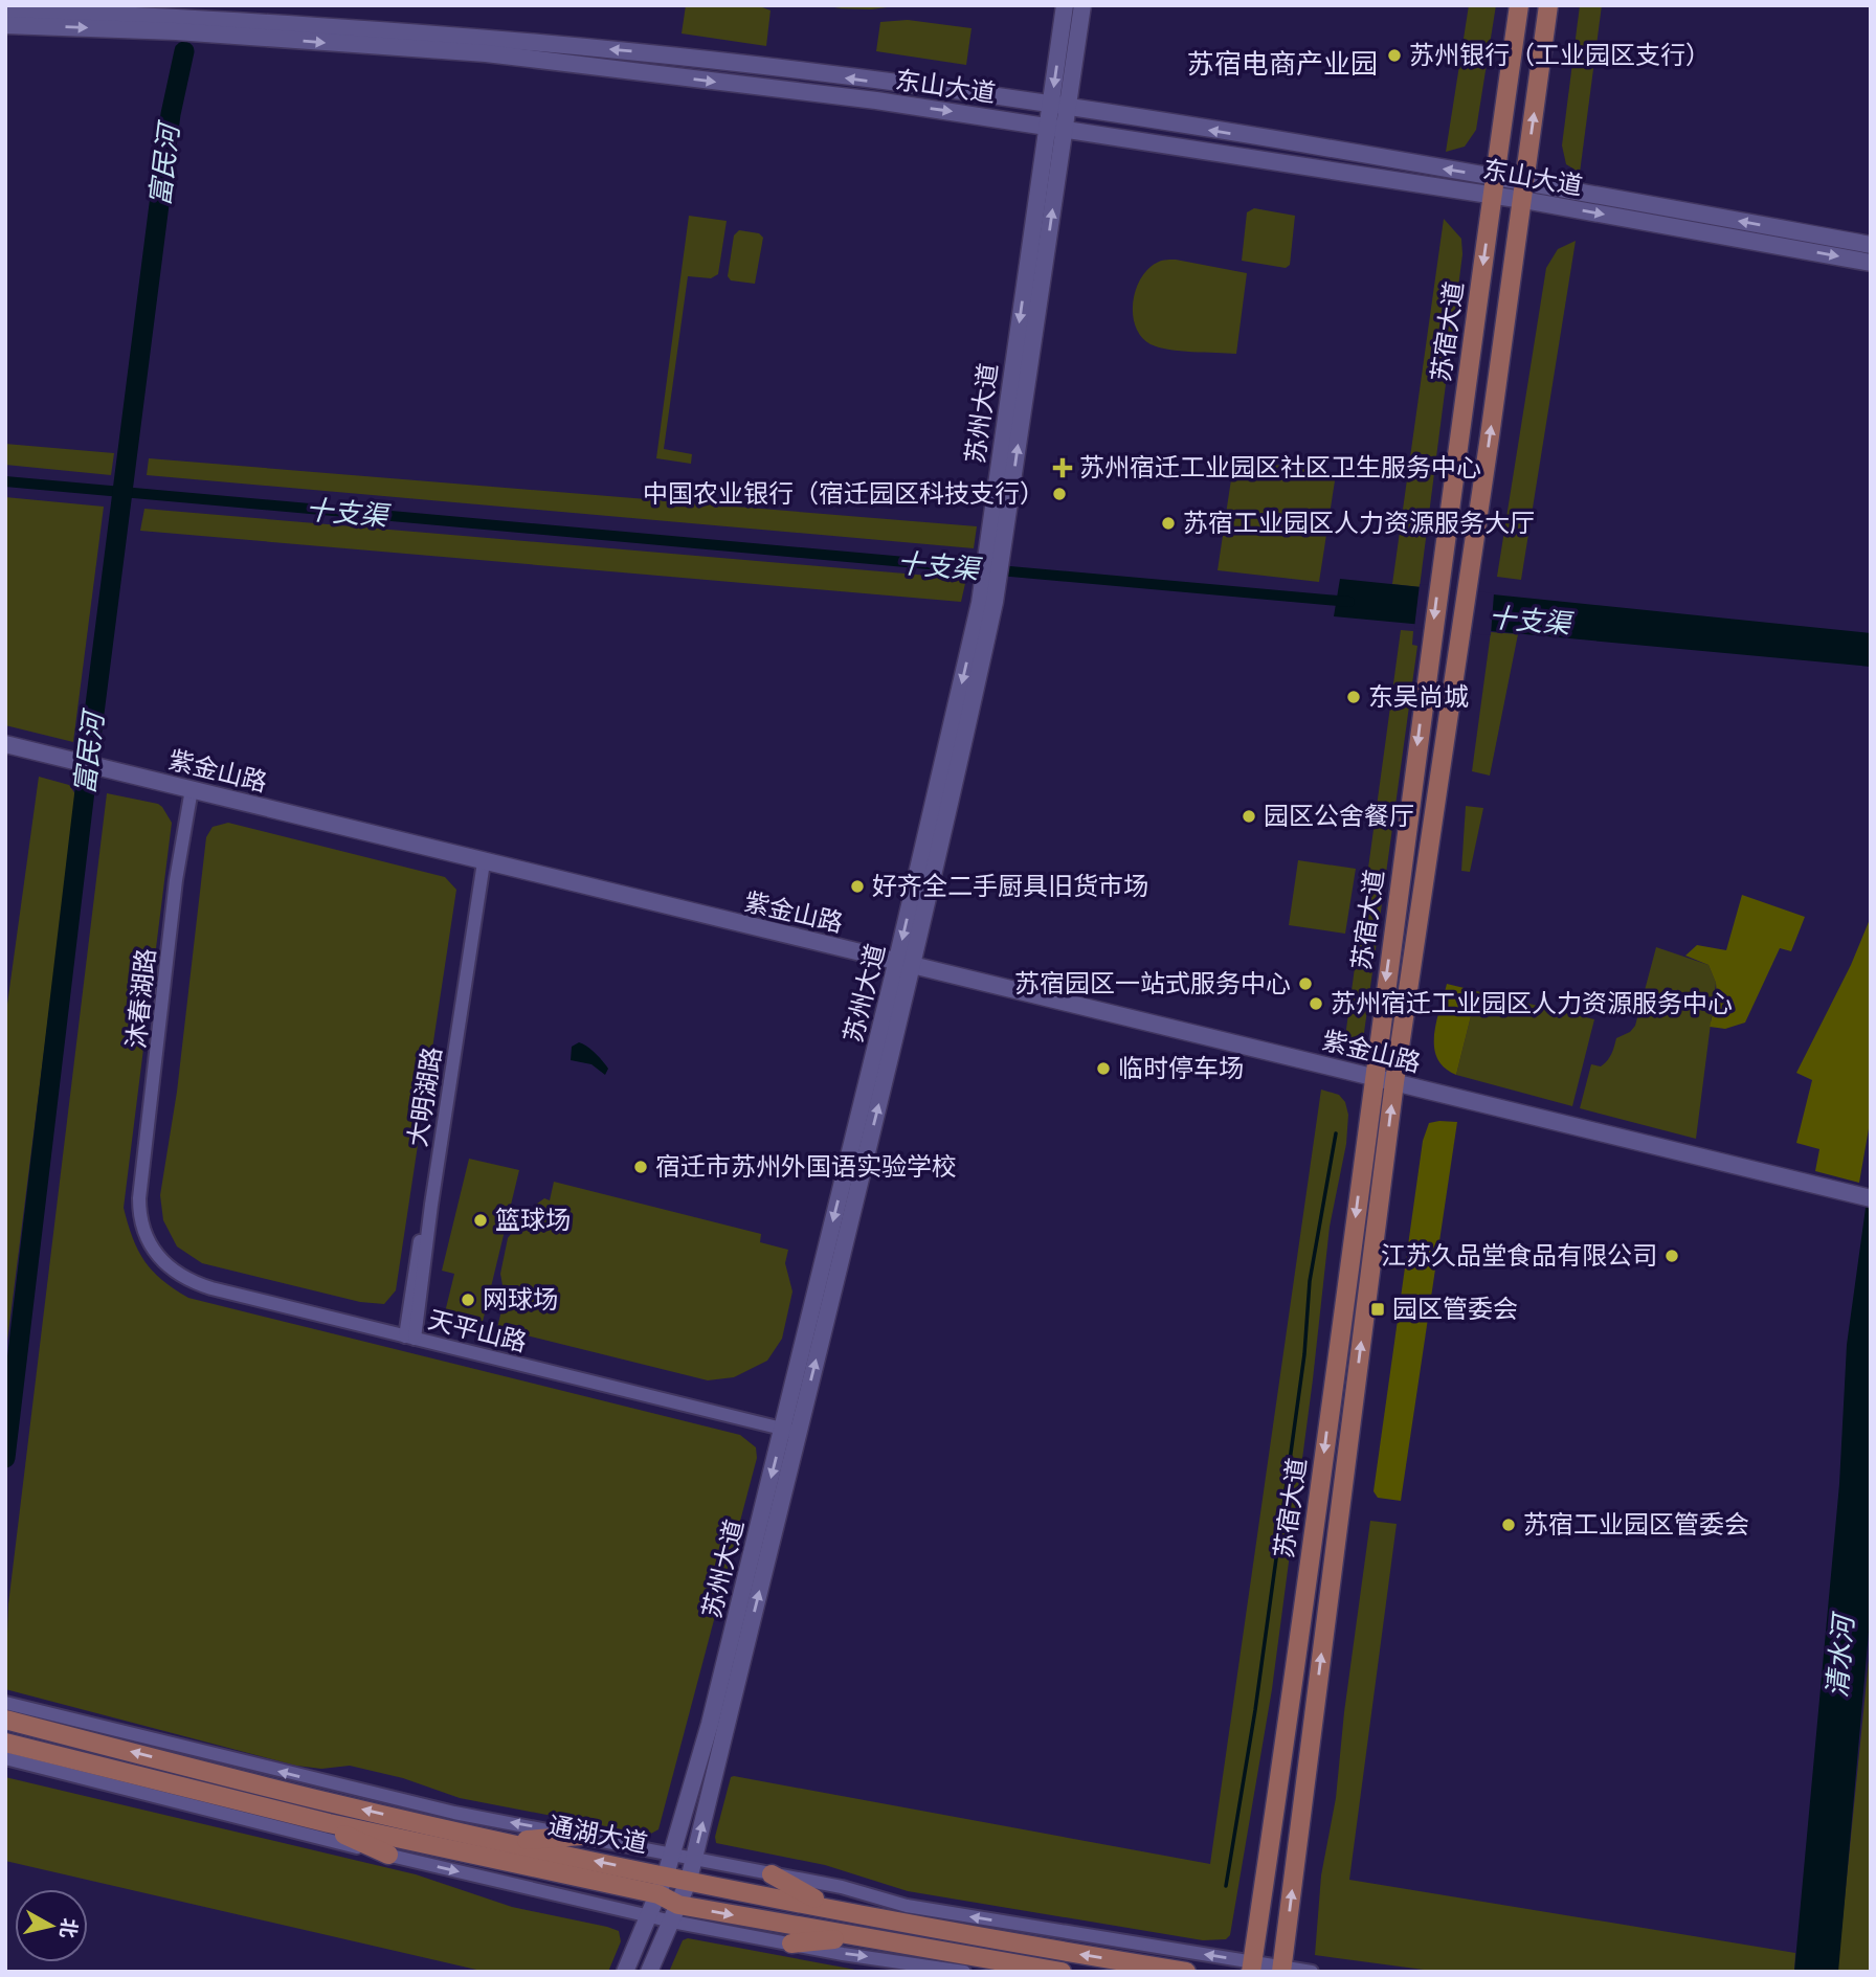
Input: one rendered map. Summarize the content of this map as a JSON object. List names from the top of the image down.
{
  "streets": {
    "main road": ["苏宿大道", "通湖大道"],
    "street": [
      "东山大道",
      "苏州大道",
      "紫金山路",
      "沐春湖路",
      "大明湖路",
      "天平山路"
    ]
  },
  "crossings": [
    ["东山大道", "苏宿大道"],
    ["东山大道", "苏州大道"],
    ["苏宿大道", "紫金山路"],
    ["苏州大道", "紫金山路"],
    ["苏州大道", "天平山路"],
    ["苏州大道", "通湖大道"],
    ["紫金山路", "沐春湖路"],
    ["紫金山路", "大明湖路"],
    ["沐春湖路", "天平山路"],
    ["大明湖路", "天平山路"]
  ],
  "districts": ["苏宿电商产业园"],
  "water": ["富民河", "十支渠", "清水河"],
  "places": {
    "other": [
      "苏州银行（工业园区支行）",
      "中国农业银行（宿迁园区科技支行）",
      "苏宿工业园区人力资源服务大厅",
      "东吴尚城",
      "园区公舍餐厅",
      "好齐全二手厨具旧货市场",
      "苏宿园区一站式服务中心",
      "苏州宿迁工业园区人力资源服务中心",
      "临时停车场",
      "宿迁市苏州外国语实验学校",
      "篮球场",
      "江苏久品堂食品有限公司",
      "网球场",
      "苏宿工业园区管委会"
    ],
    "health": ["苏州宿迁工业园区社区卫生服务中心"],
    "transit": ["园区管委会"]
  },
  "north": "right"
}
